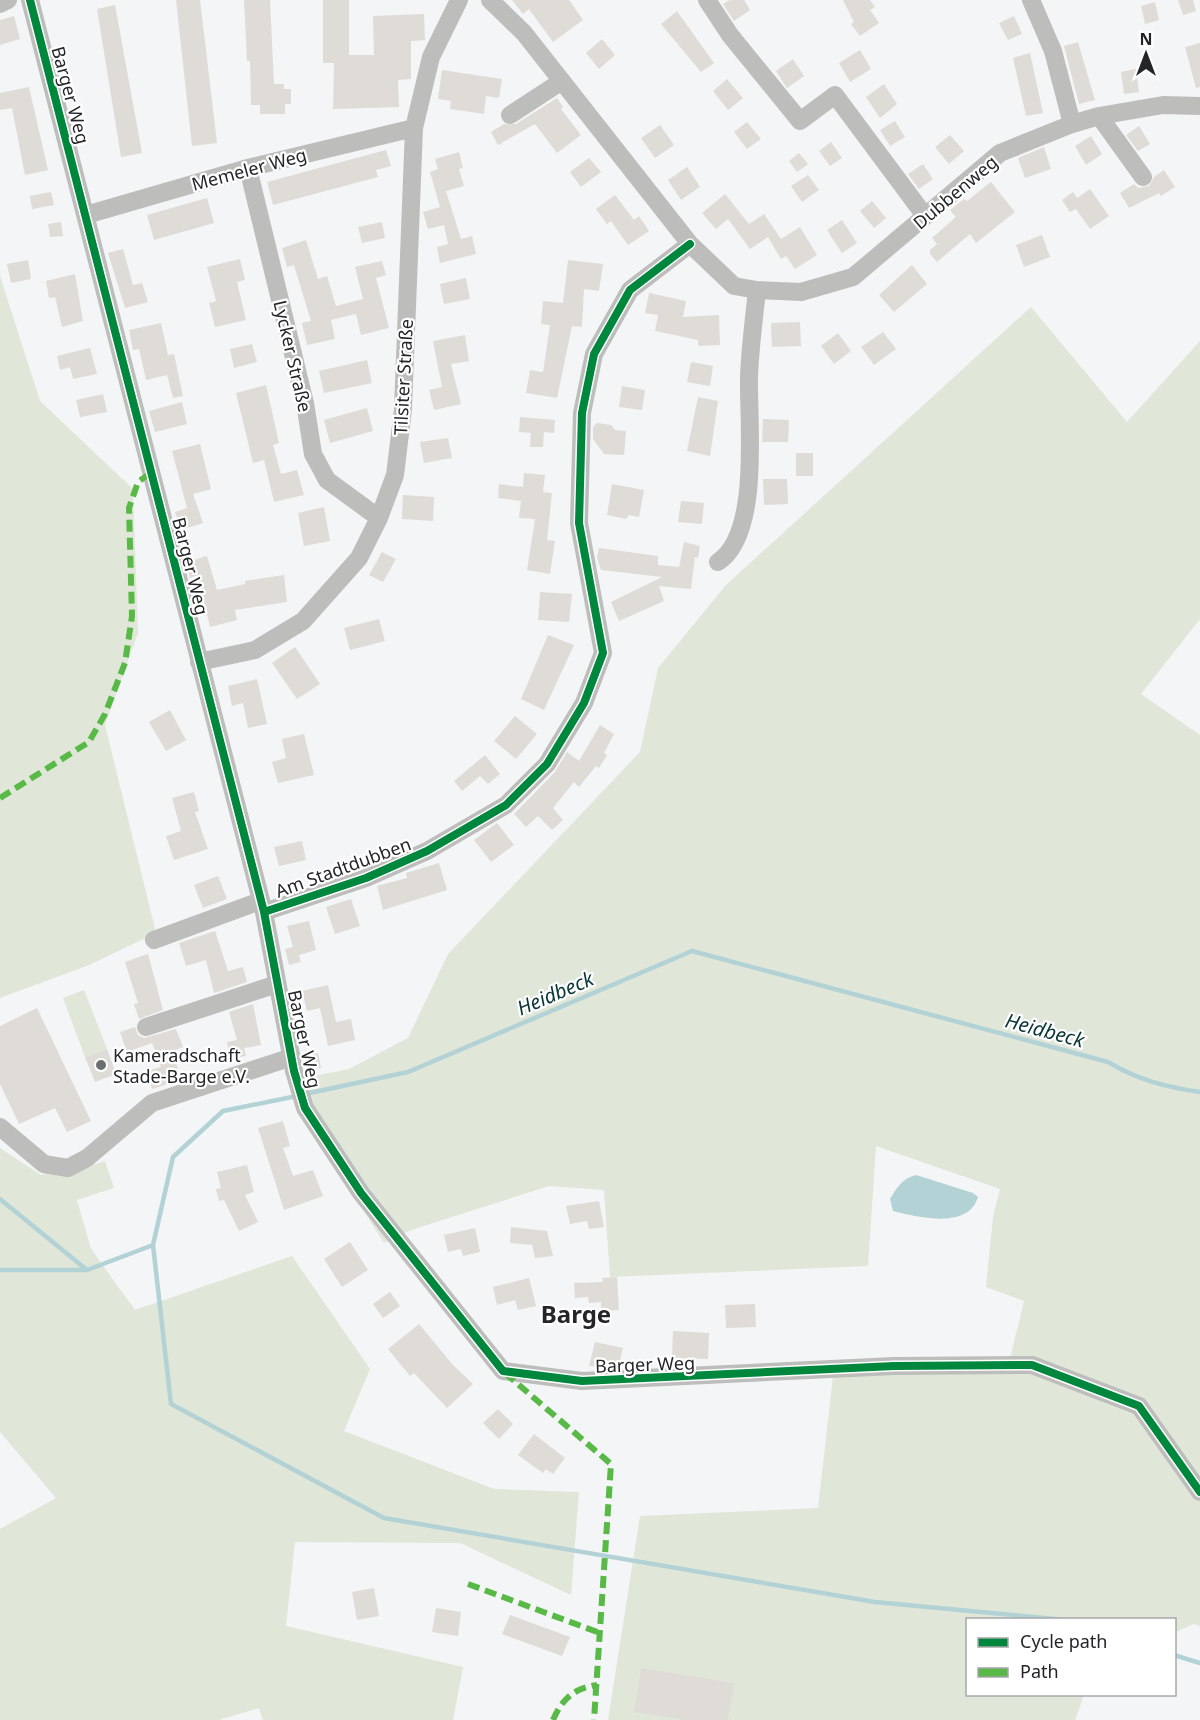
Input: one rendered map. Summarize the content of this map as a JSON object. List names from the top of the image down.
{
  "streets": {
    "street": [
      "Barger Weg",
      "Memeler Weg",
      "Dubbenweg",
      "Lycker Straße",
      "Tilsiter Straße",
      "Am Stadtdubben"
    ]
  },
  "crossings": [
    ["Barger Weg", "Memeler Weg"],
    ["Barger Weg", "Tilsiter Straße"],
    ["Barger Weg", "Am Stadtdubben"],
    ["Memeler Weg", "Lycker Straße"],
    ["Memeler Weg", "Tilsiter Straße"],
    ["Dubbenweg", "Am Stadtdubben"],
    ["Lycker Straße", "Tilsiter Straße"]
  ],
  "districts": ["Barge"],
  "water": ["Heidbeck"],
  "places": ["Kameradschaft Stade-Barge e.V."],
  "legend": ["Cycle path", "Path"],
  "north": "top"
}
